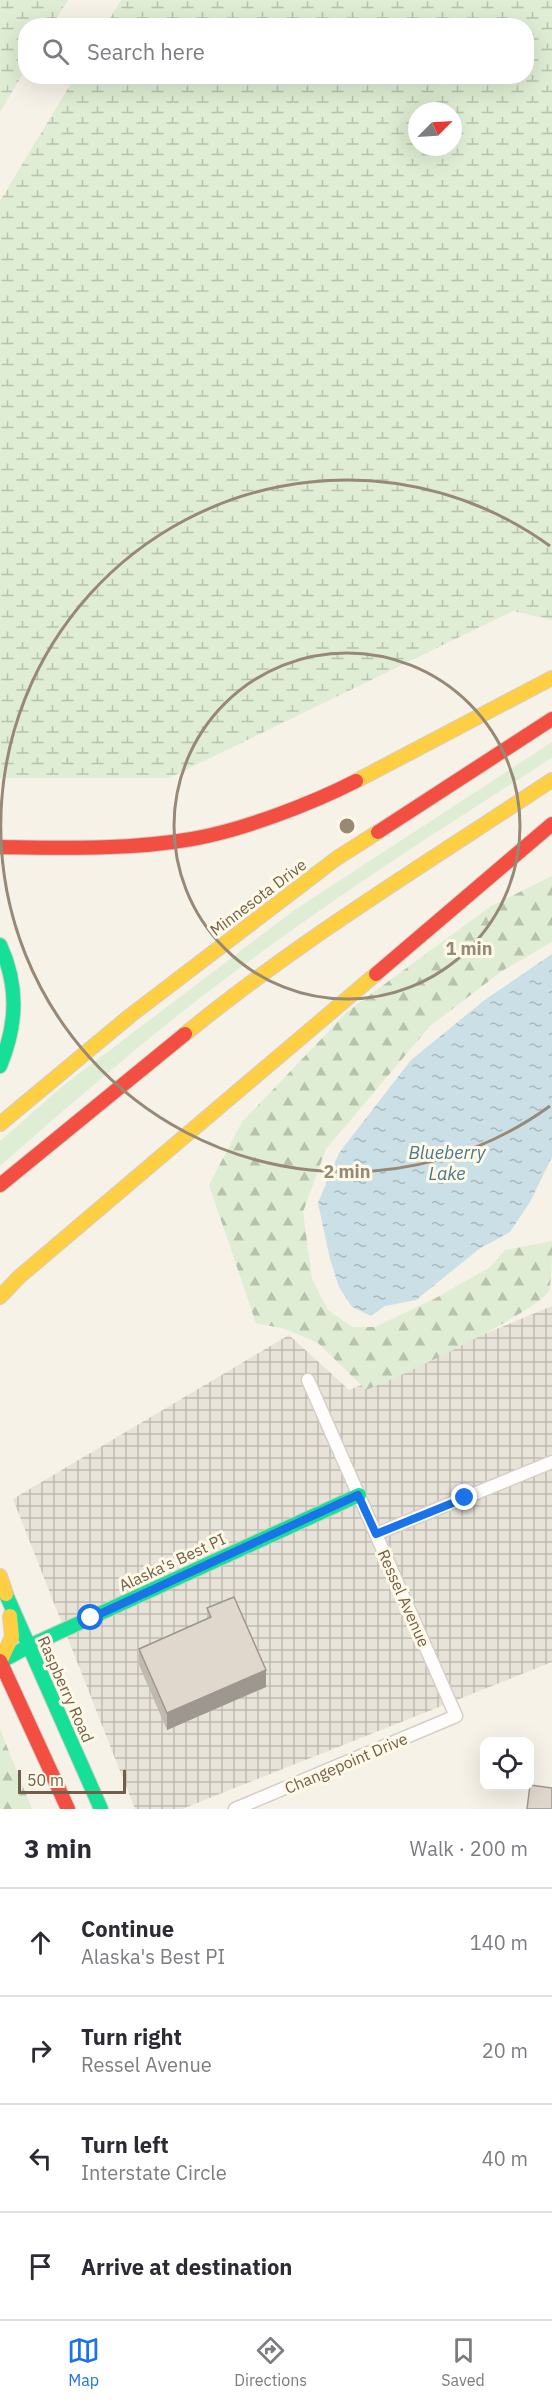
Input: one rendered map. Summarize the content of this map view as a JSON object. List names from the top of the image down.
{
  "streets": {
    "main road": ["Minnesota Drive", "Alaska's Best PI", "Raspberry Road"],
    "street": ["Ressel Avenue", "Changepoint Drive"]
  },
  "crossings": [
    ["Alaska's Best PI", "Ressel Avenue"],
    ["Alaska's Best PI", "Raspberry Road"],
    ["Ressel Avenue", "Changepoint Drive"]
  ],
  "water": ["Blueberry Lake"],
  "scale_bar": "50 m",
  "north": "top right",
  "page": {
    "search": "Search here",
    "scale": "50 m",
    "heading": ["3 min", "Walk · 200 m"],
    "list": [
      ["Continue", "Alaska's Best PI", "140 m"],
      ["Turn right", "Ressel Avenue", "20 m"],
      ["Turn left", "Interstate Circle", "40 m"],
      "Arrive at destination"
    ],
    "nav": ["Map", "Directions", "Saved"]
  },
  "rings": ["1 min", "2 min"]
}
